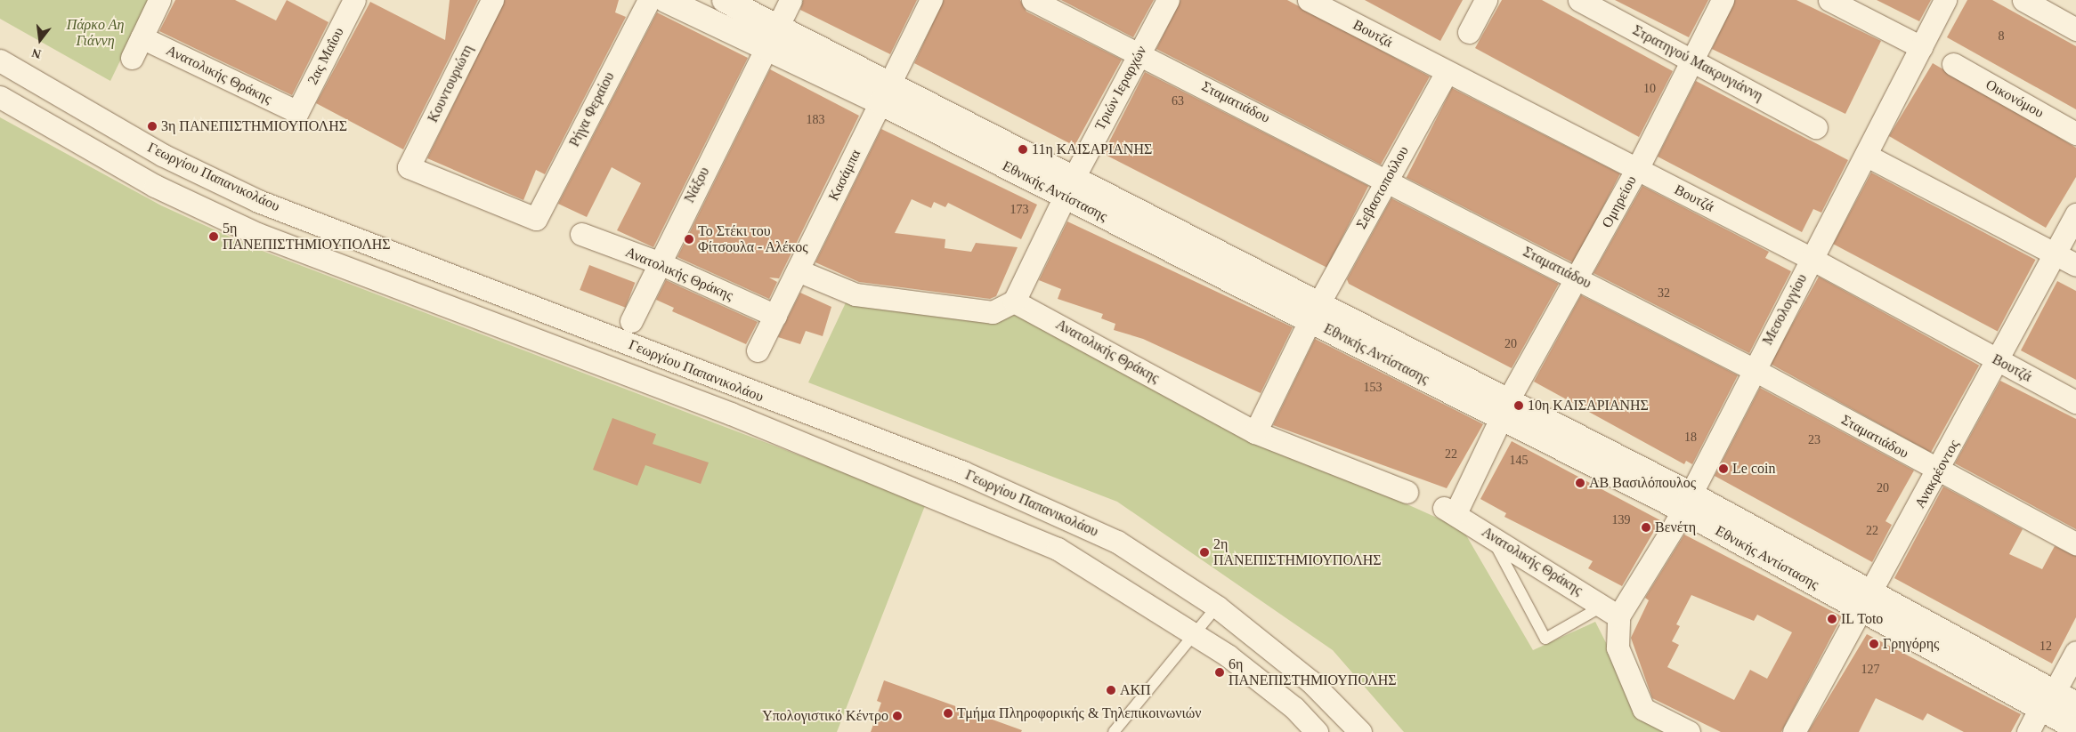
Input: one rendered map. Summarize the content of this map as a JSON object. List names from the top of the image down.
{
  "streets": {
    "main road": ["Εθνικής Αντίστασης"],
    "street": [
      "Βουτζά",
      "2ας Μαΐου",
      "Στρατηγού Μακρυγιάννη",
      "Ανατολικής Θράκης",
      "Κουντουριώτη",
      "Τριών Ιεραρχών",
      "Οικονόμου",
      "Σταματιάδου",
      "Ρήγα Φεραίου",
      "Κασάμπα",
      "Γεωργίου Παπανικολάου",
      "Νάξου",
      "Σεβαστοπούλου",
      "Ομηρείου",
      "Μεσολογγίου",
      "Ανακρέοντος"
    ]
  },
  "crossings": [
    ["Βουτζά", "Σεβαστοπούλου"],
    ["Βουτζά", "Ομηρείου"],
    ["Βουτζά", "Μεσολογγίου"],
    ["Βουτζά", "Ανακρέοντος"],
    ["2ας Μαΐου", "Ανατολικής Θράκης"],
    ["Στρατηγού Μακρυγιάννη", "Ομηρείου"],
    ["Ανατολικής Θράκης", "Τριών Ιεραρχών"],
    ["Ανατολικής Θράκης", "Κασάμπα"],
    ["Ανατολικής Θράκης", "Νάξου"],
    ["Ανατολικής Θράκης", "Σεβαστοπούλου"],
    ["Ανατολικής Θράκης", "Ομηρείου"],
    ["Ανατολικής Θράκης", "Μεσολογγίου"],
    ["Κουντουριώτη", "Ρήγα Φεραίου"],
    ["Τριών Ιεραρχών", "Σταματιάδου"],
    ["Τριών Ιεραρχών", "Εθνικής Αντίστασης"],
    ["Σταματιάδου", "Σεβαστοπούλου"],
    ["Σταματιάδου", "Ομηρείου"],
    ["Σταματιάδου", "Μεσολογγίου"],
    ["Σταματιάδου", "Ανακρέοντος"],
    ["Κασάμπα", "Εθνικής Αντίστασης"],
    ["Νάξου", "Εθνικής Αντίστασης"],
    ["Σεβαστοπούλου", "Εθνικής Αντίστασης"],
    ["Εθνικής Αντίστασης", "Ομηρείου"],
    ["Εθνικής Αντίστασης", "Μεσολογγίου"],
    ["Εθνικής Αντίστασης", "Ανακρέοντος"]
  ],
  "parks": ["Πάρκο Αη Γιάννη"],
  "places": [
    "3η ΠΑΝΕΠΙΣΤΗΜΙΟΥΠΟΛΗΣ",
    "11η ΚΑΙΣΑΡΙΑΝΗΣ",
    "5η ΠΑΝΕΠΙΣΤΗΜΙΟΥΠΟΛΗΣ",
    "Το Στέκι του Φίτσουλα - Αλέκος",
    "10η ΚΑΙΣΑΡΙΑΝΗΣ",
    "Le coin",
    "ΑΒ Βασιλόπουλος",
    "Βενέτη",
    "2η ΠΑΝΕΠΙΣΤΗΜΙΟΥΠΟΛΗΣ",
    "IL Toto",
    "Γρηγόρης",
    "6η ΠΑΝΕΠΙΣΤΗΜΙΟΥΠΟΛΗΣ",
    "ΑΚΠ",
    "Τμήμα Πληροφορικής & Τηλεπικοινωνιών",
    "Υπολογιστικό Κέντρο"
  ],
  "house_numbers": [
    "8",
    "10",
    "63",
    "183",
    "173",
    "32",
    "20",
    "153",
    "18",
    "23",
    "22",
    "145",
    "20",
    "139",
    "22",
    "12",
    "127"
  ],
  "north": "bottom"
}
